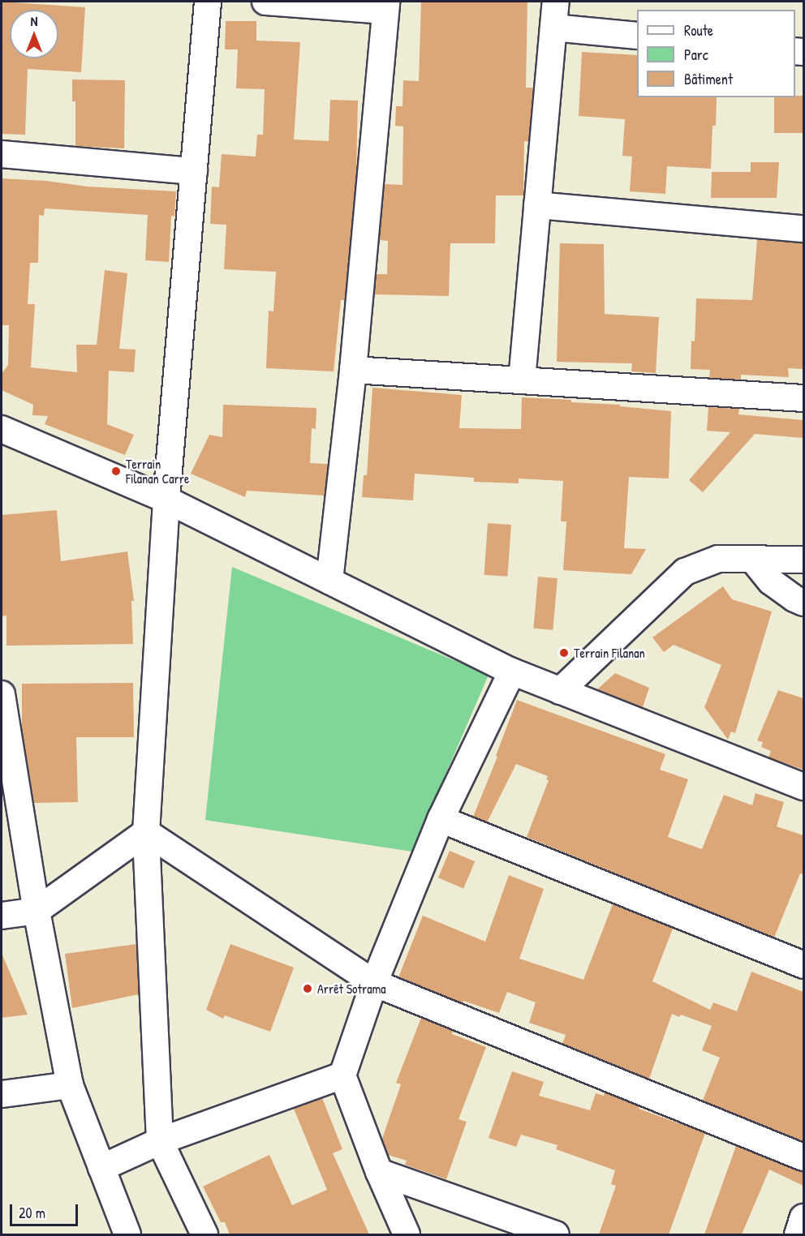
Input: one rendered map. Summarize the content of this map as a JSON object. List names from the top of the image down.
{
  "places": ["Terrain Filanan Carre", "Terrain Filanan", "Arrêt Sotrama"],
  "legend": ["Route", "Parc", "Bâtiment"],
  "scale_bar": "20 m",
  "north": "top"
}
